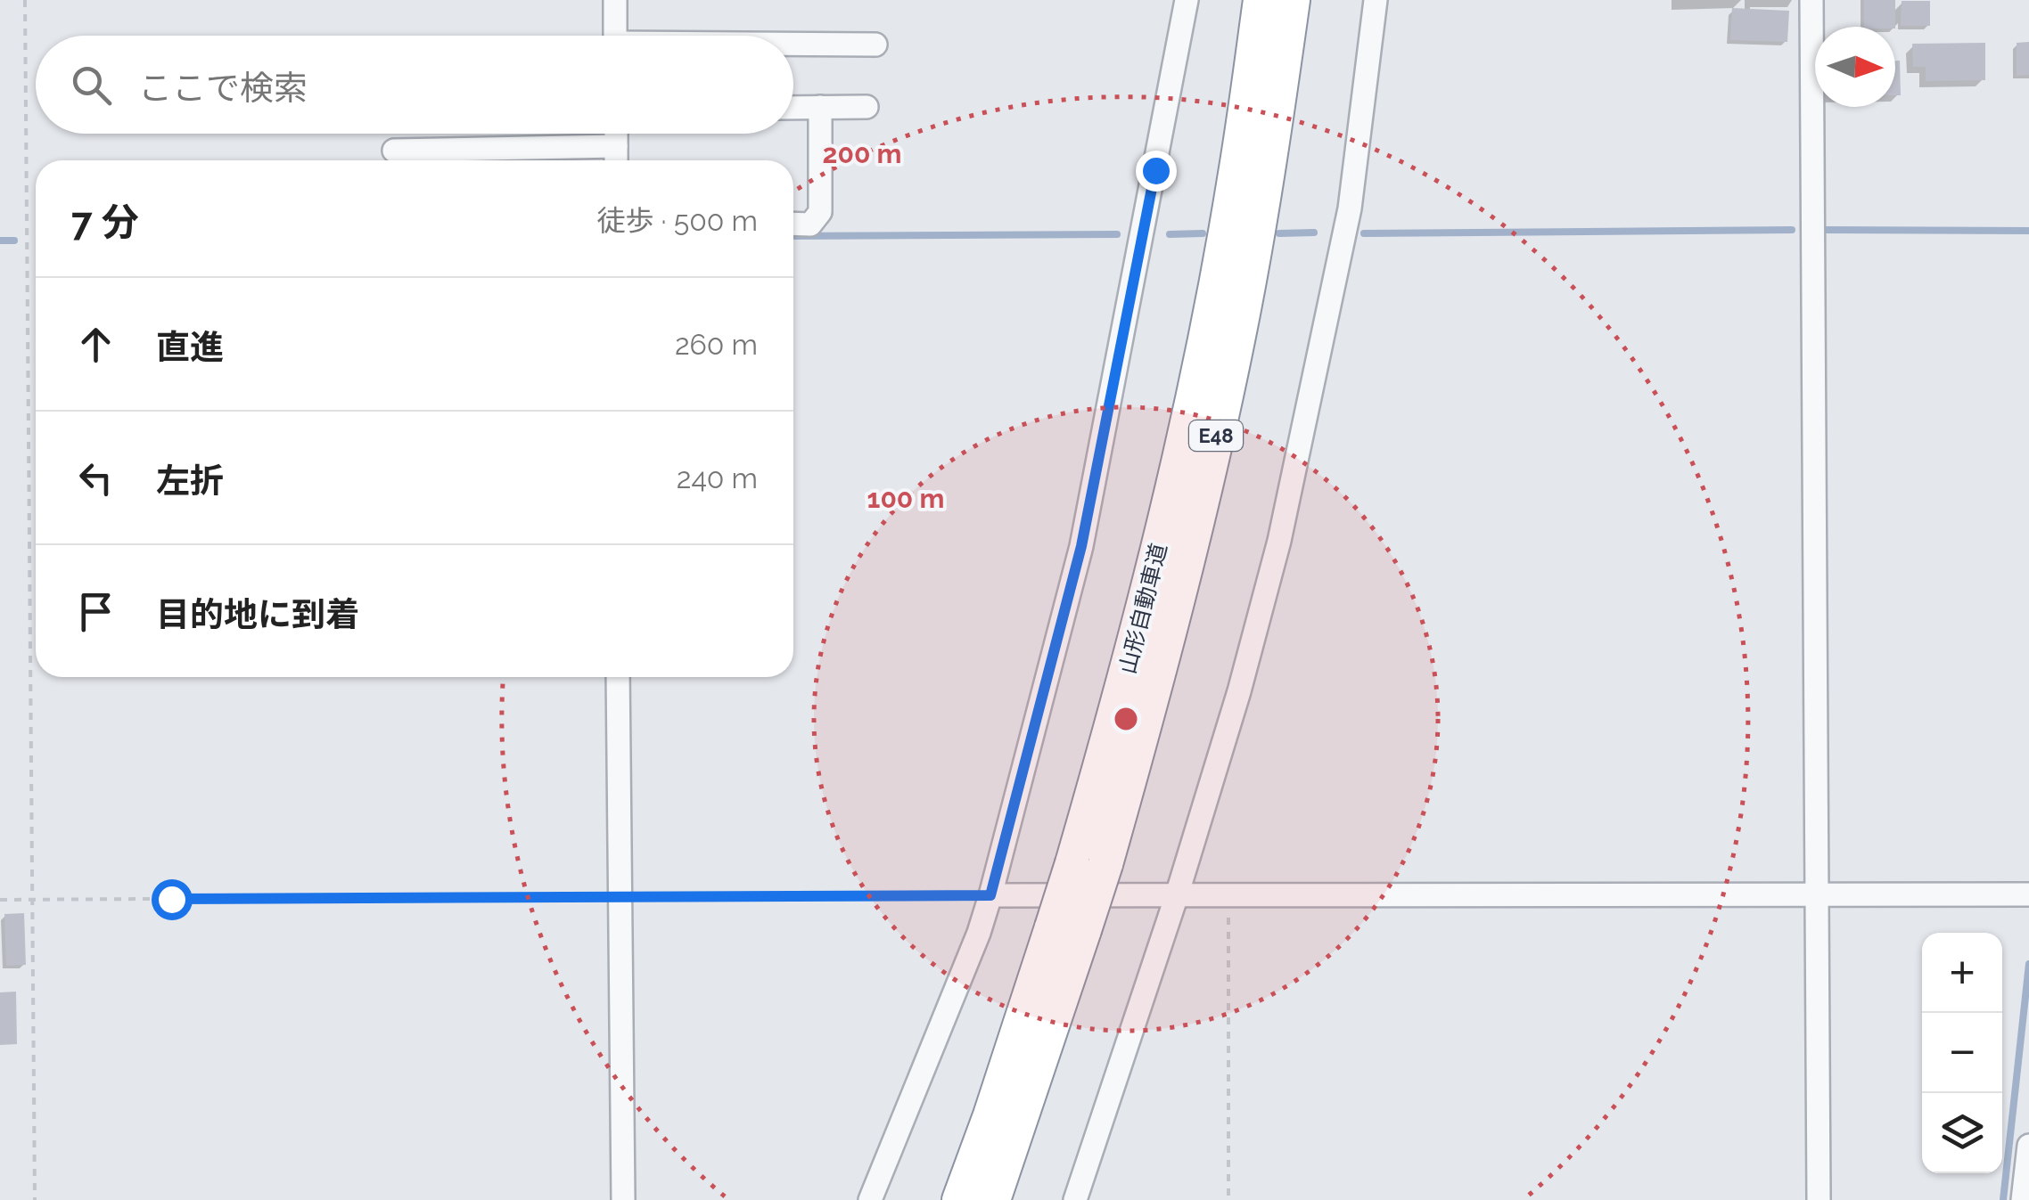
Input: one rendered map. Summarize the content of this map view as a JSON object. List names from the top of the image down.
{
  "streets": {
    "highway": ["E48", "山形自動車道"]
  },
  "north": "right",
  "page": {
    "search": "ここで検索",
    "heading": ["7 分", "徒歩 · 500 m"],
    "list": [
      ["直進", "260 m"],
      ["左折", "240 m"],
      "目的地に到着"
    ],
    "map_buttons": ["+", "−"]
  },
  "rings": ["200 m", "100 m"]
}
